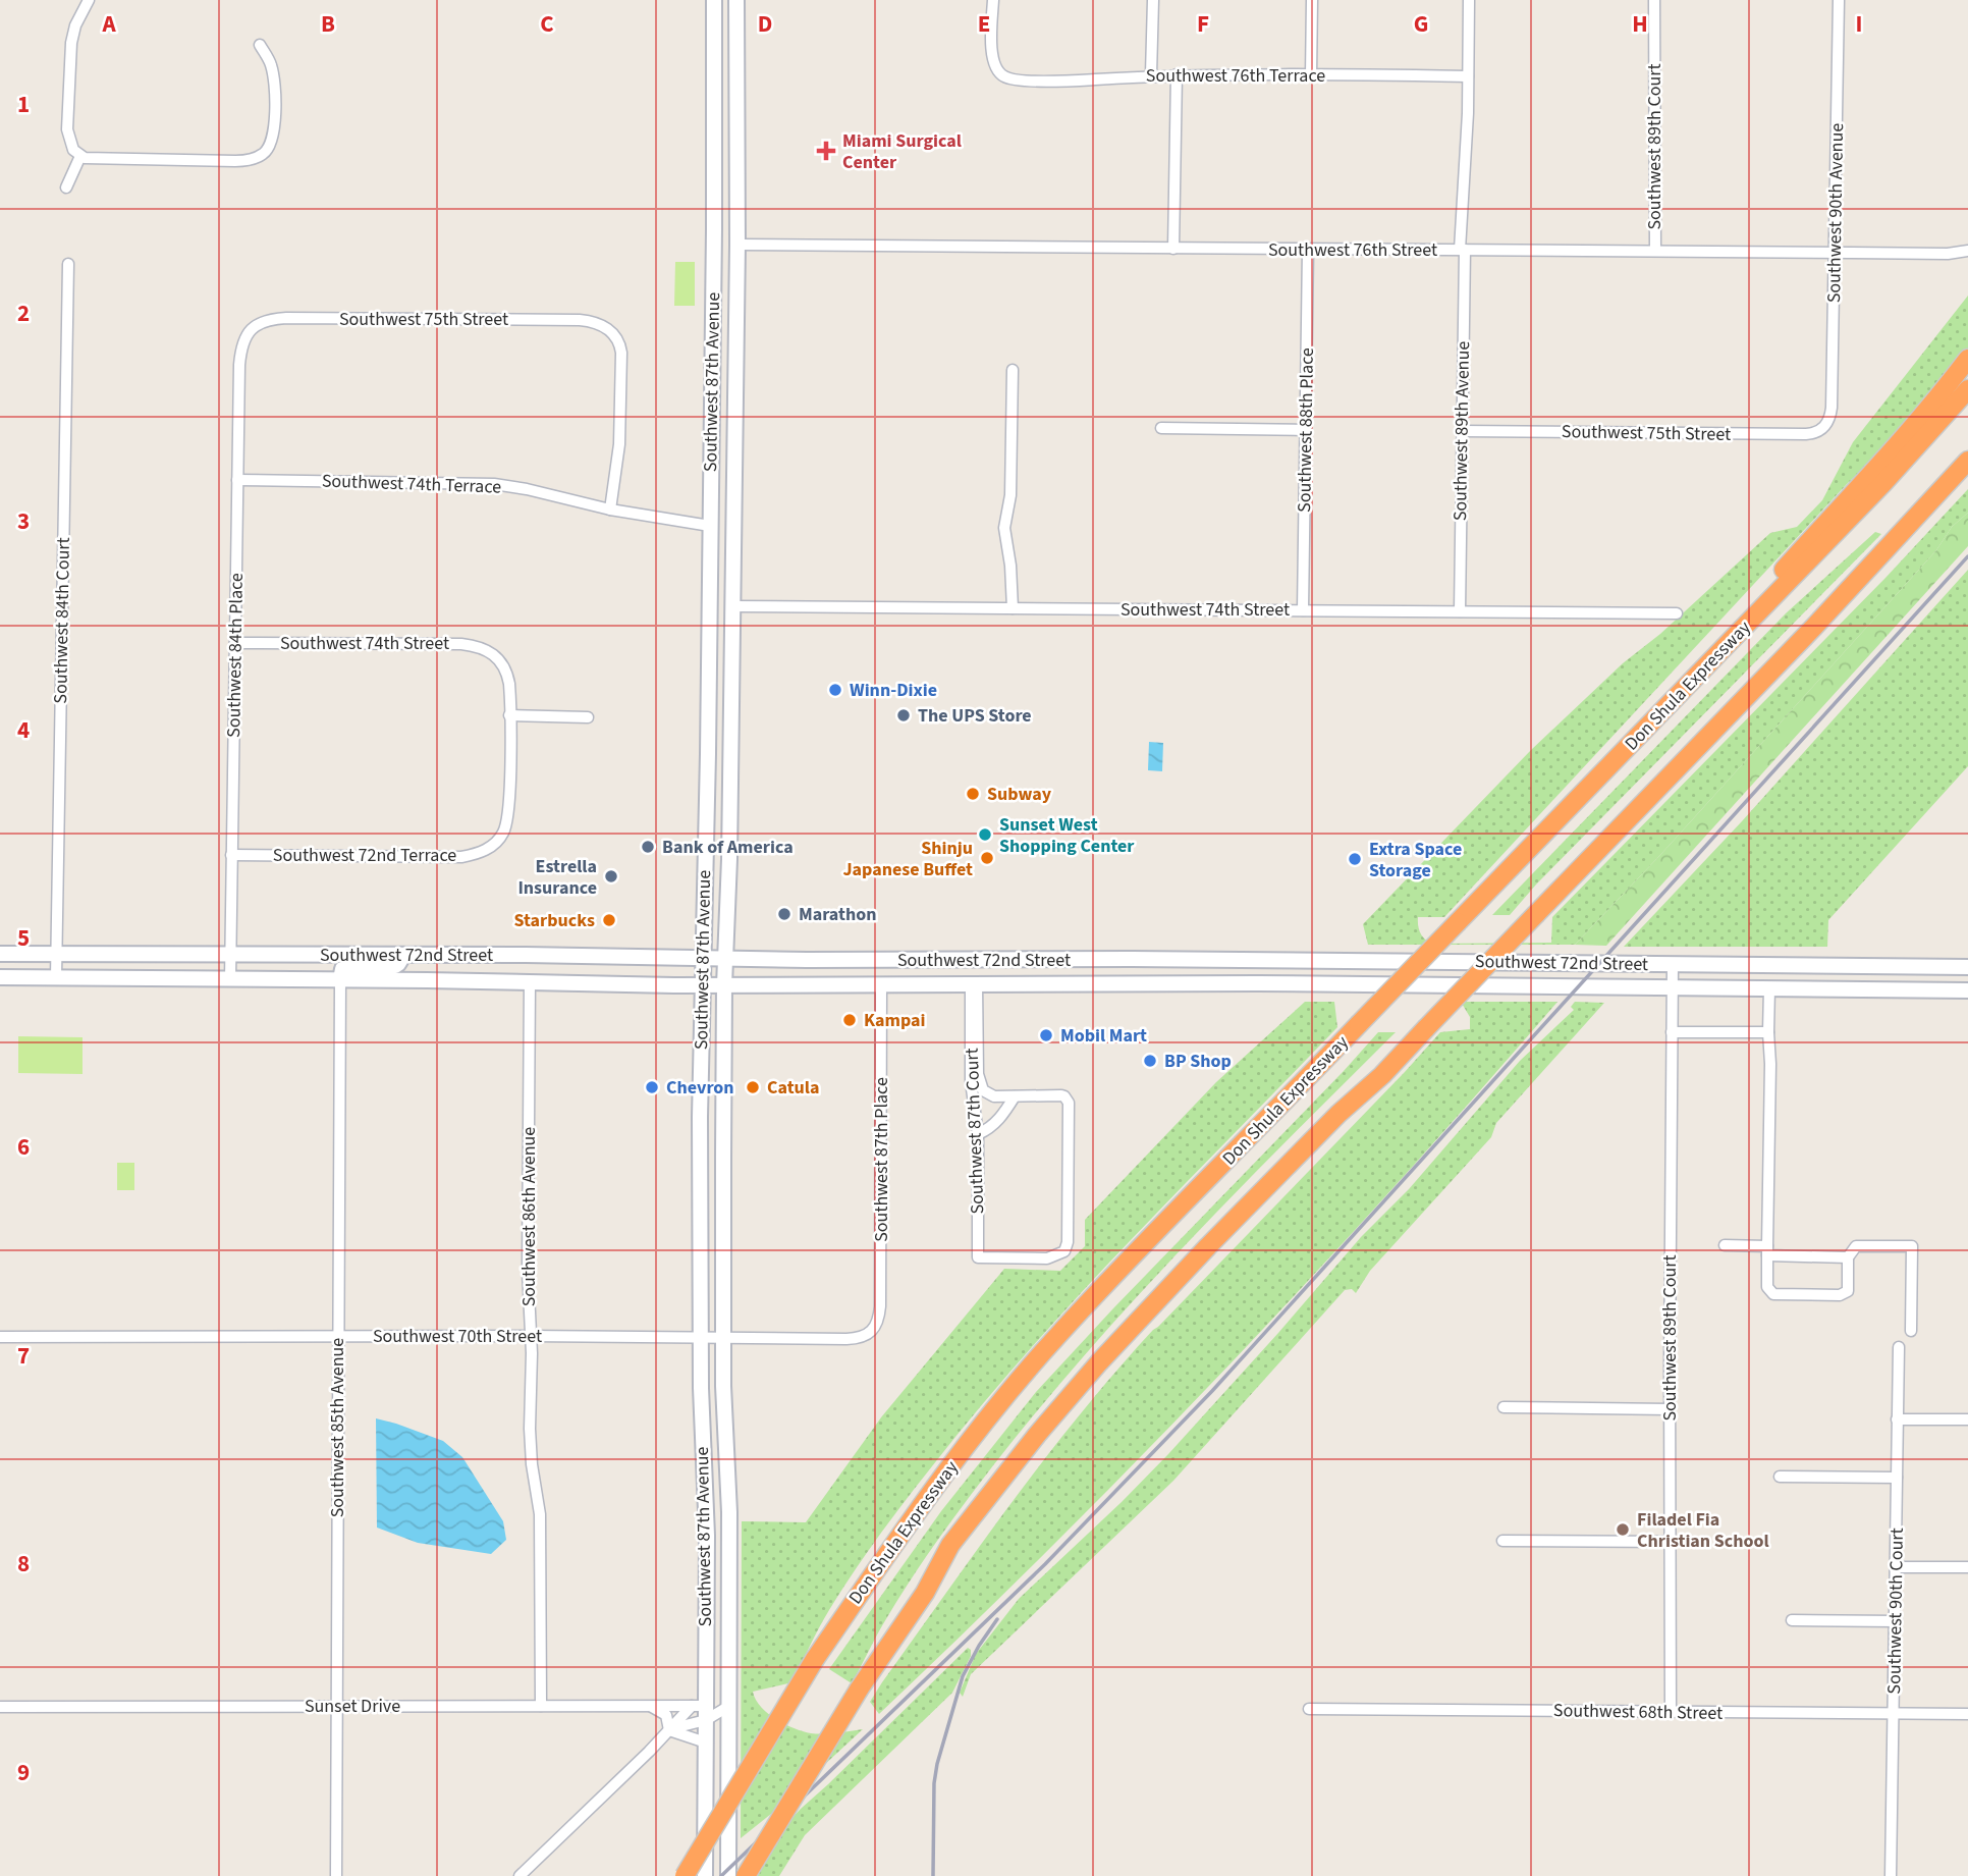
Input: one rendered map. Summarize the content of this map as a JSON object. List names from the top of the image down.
{
  "streets": {
    "highway": ["Don Shula Expressway"],
    "main road": ["Southwest 87th Avenue", "Southwest 72nd Street"],
    "street": [
      "Southwest 76th Terrace",
      "Southwest 89th Court",
      "Southwest 90th Avenue",
      "Southwest 76th Street",
      "Southwest 75th Street",
      "Southwest 88th Place",
      "Southwest 89th Avenue",
      "Southwest 74th Terrace",
      "Southwest 74th Street",
      "Southwest 84th Court",
      "Southwest 84th Place",
      "Southwest 72nd Terrace",
      "Southwest 87th Court",
      "Southwest 87th Place",
      "Southwest 86th Avenue",
      "Southwest 70th Street",
      "Southwest 85th Avenue",
      "Southwest 90th Court",
      "Sunset Drive",
      "Southwest 68th Street"
    ]
  },
  "crossings": [
    ["Southwest 76th Terrace", "Southwest 89th Avenue"],
    ["Southwest 89th Court", "Southwest 76th Street"],
    ["Southwest 89th Court", "Southwest 72nd Street"],
    ["Southwest 89th Court", "Southwest 68th Street"],
    ["Southwest 90th Avenue", "Southwest 76th Street"],
    ["Southwest 90th Avenue", "Southwest 75th Street"],
    ["Southwest 76th Street", "Southwest 87th Avenue"],
    ["Southwest 76th Street", "Southwest 88th Place"],
    ["Southwest 76th Street", "Southwest 89th Avenue"],
    ["Southwest 75th Street", "Southwest 89th Avenue"],
    ["Southwest 75th Street", "Southwest 74th Terrace"],
    ["Southwest 75th Street", "Southwest 84th Place"],
    ["Southwest 87th Avenue", "Southwest 74th Terrace"],
    ["Southwest 87th Avenue", "Southwest 74th Street"],
    ["Southwest 87th Avenue", "Southwest 72nd Street"],
    ["Southwest 87th Avenue", "Southwest 70th Street"],
    ["Southwest 87th Avenue", "Sunset Drive"],
    ["Southwest 88th Place", "Southwest 74th Street"],
    ["Southwest 89th Avenue", "Southwest 74th Street"],
    ["Southwest 74th Terrace", "Southwest 84th Place"],
    ["Southwest 74th Street", "Southwest 84th Place"],
    ["Southwest 74th Street", "Southwest 72nd Terrace"],
    ["Southwest 84th Court", "Southwest 72nd Street"],
    ["Southwest 84th Place", "Southwest 72nd Terrace"],
    ["Southwest 84th Place", "Southwest 72nd Street"],
    ["Southwest 72nd Street", "Southwest 87th Court"],
    ["Southwest 72nd Street", "Southwest 87th Place"],
    ["Southwest 72nd Street", "Southwest 86th Avenue"],
    ["Southwest 72nd Street", "Southwest 85th Avenue"],
    ["Southwest 87th Place", "Southwest 70th Street"],
    ["Southwest 86th Avenue", "Southwest 70th Street"],
    ["Southwest 86th Avenue", "Sunset Drive"],
    ["Southwest 70th Street", "Southwest 85th Avenue"],
    ["Southwest 85th Avenue", "Sunset Drive"],
    ["Southwest 90th Court", "Southwest 68th Street"]
  ],
  "places": {
    "health": ["Miami Surgical Center"],
    "other": [
      "Winn-Dixie",
      "The UPS Store",
      "Subway",
      "Sunset West Shopping Center",
      "Bank of America",
      "Shinju Japanese Buffet",
      "Extra Space Storage",
      "Estrella Insurance",
      "Marathon",
      "Starbucks",
      "Kampai",
      "Mobil Mart",
      "BP Shop",
      "Chevron",
      "Catula",
      "Filadel Fia Christian School"
    ]
  },
  "grid": {
    "columns": [
      "A",
      "B",
      "C",
      "D",
      "E",
      "F",
      "G",
      "H",
      "I"
    ],
    "rows": [
      "1",
      "2",
      "3",
      "4",
      "5",
      "6",
      "7",
      "8",
      "9"
    ]
  }
}
